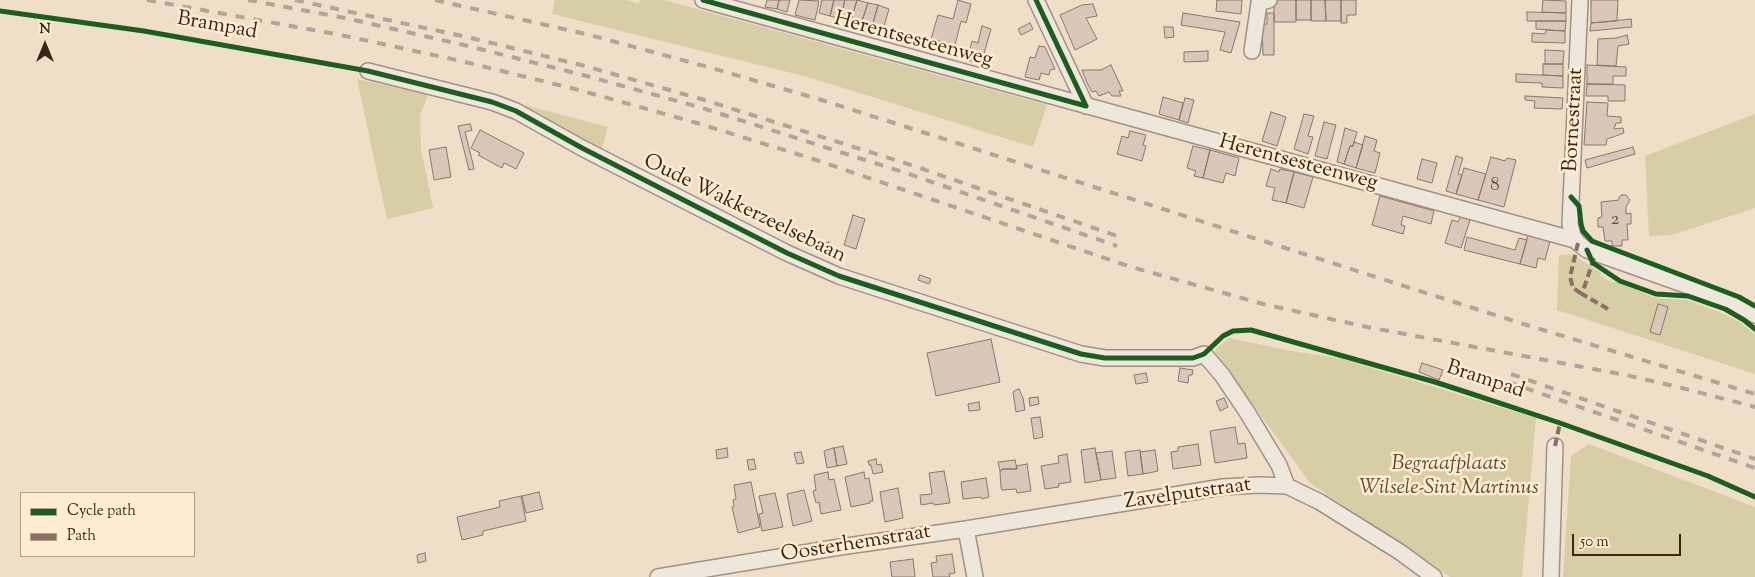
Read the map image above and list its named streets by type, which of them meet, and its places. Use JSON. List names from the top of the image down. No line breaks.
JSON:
{"streets":{"street":["Herentsesteenweg","Bornestraat","Oude Wakkerzeelsebaan","Zavelputstraat","Oosterhemstraat"],"cycle path":["Brampad"]},"crossings":[["Herentsesteenweg","Bornestraat"],["Oude Wakkerzeelsebaan","Zavelputstraat"],["Zavelputstraat","Oosterhemstraat"]],"parks":["Begraafplaats Wilsele-Sint Martinus"],"house_numbers":["8","2"],"legend":["Cycle path","Path"],"scale_bar":"50 m","north":"top"}
